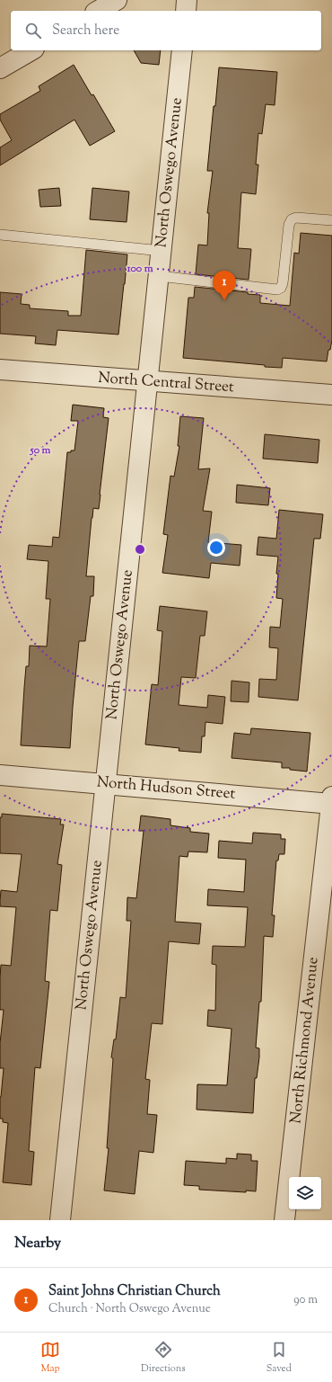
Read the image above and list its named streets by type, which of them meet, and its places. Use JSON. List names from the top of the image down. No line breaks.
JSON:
{"streets":{"street":["North Oswego Avenue","North Central Street","North Hudson Street","North Richmond Avenue"]},"crossings":[["North Oswego Avenue","North Central Street"],["North Oswego Avenue","North Hudson Street"],["North Hudson Street","North Richmond Avenue"]],"page":{"search":"Search here","pins":"1","heading":"Nearby","list":[{"mark":"1","name":"Saint Johns Christian Church","note":"Church · North Oswego Avenue","value":"90 m"}],"nav":["Map","Directions","Saved"]},"rings":["100 m","50 m"]}
